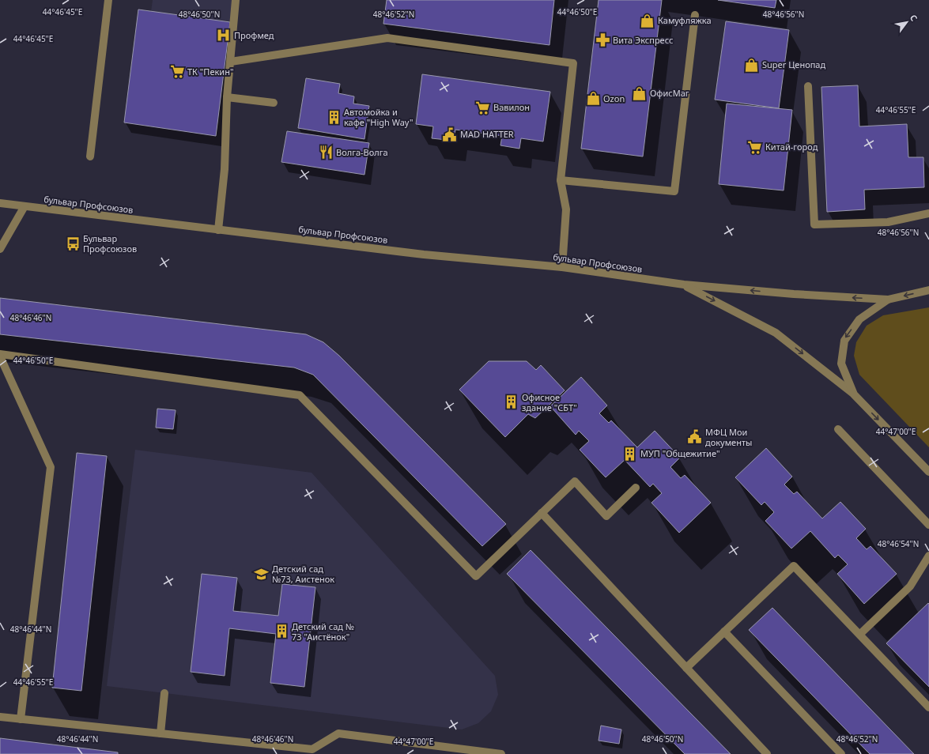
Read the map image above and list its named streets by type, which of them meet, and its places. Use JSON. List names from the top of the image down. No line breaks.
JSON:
{"streets":{"street":["бульвар Профсоюзов"]},"places":{"shop":["Камуфляжка","Super Ценопад","ОфисМаг","Ozon"],"hospital":["Профмед"],"pharmacy":["Вита Экспресс"],"supermarket":["ТК \"Пекин\"","Вавилон","Китай-город"],"building":["Автомойка и кафе \"High Way\"","Офисное здание \"СБТ\"","МУП \"Общежитие\"","Детский сад № 73 \"Аистёнок\""],"public building":["MAD HATTER","МФЦ Мои документы"],"restaurant":["Волга-Волга"],"bus stop":["Бульвар Профсоюзов"],"school or university":["Детский сад №73, Аистенок"]},"north":"top right","coordinates":["44°46'45\"E","44°46'50\"E","48°46'50\"N","48°46'52\"N","48°46'56\"N","44°46'55\"E","48°46'46\"N","44°47'00\"E","48°46'54\"N","48°46'44\"N"]}
